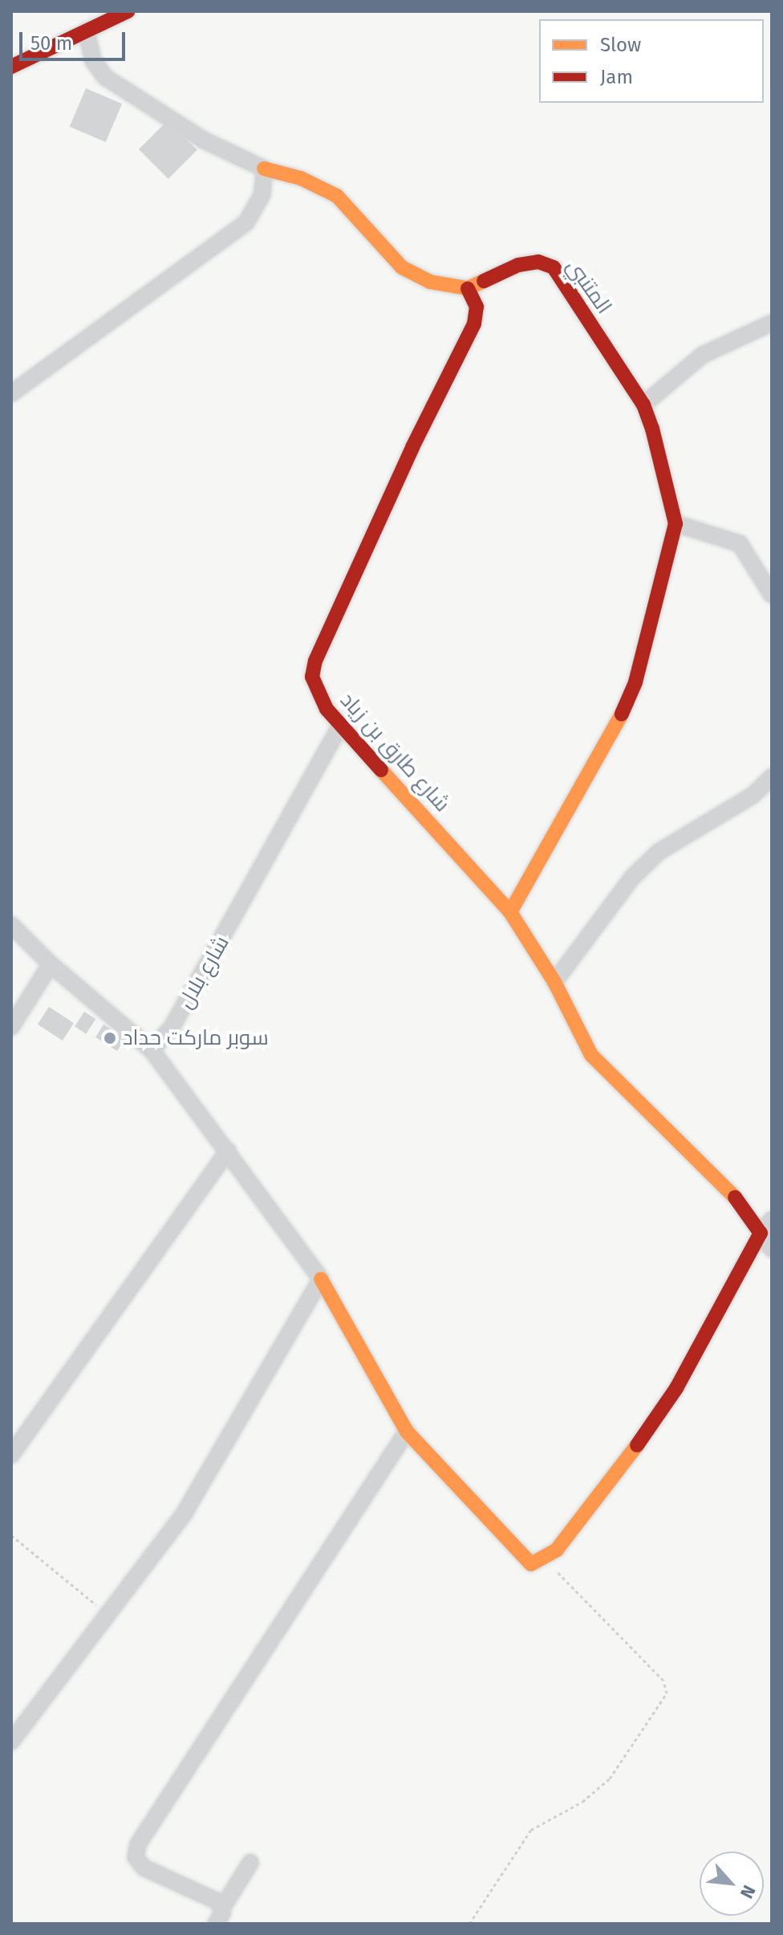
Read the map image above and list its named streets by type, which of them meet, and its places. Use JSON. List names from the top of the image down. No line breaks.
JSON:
{"streets":{"street":["المتنبي","شارع طارق بن زياد","شارع بلال"]},"crossings":[["المتنبي","شارع طارق بن زياد"],["شارع طارق بن زياد","شارع بلال"]],"places":["سوبر ماركت حداد"],"legend":["Slow","Jam"],"scale_bar":"50 m","north":"bottom right"}
